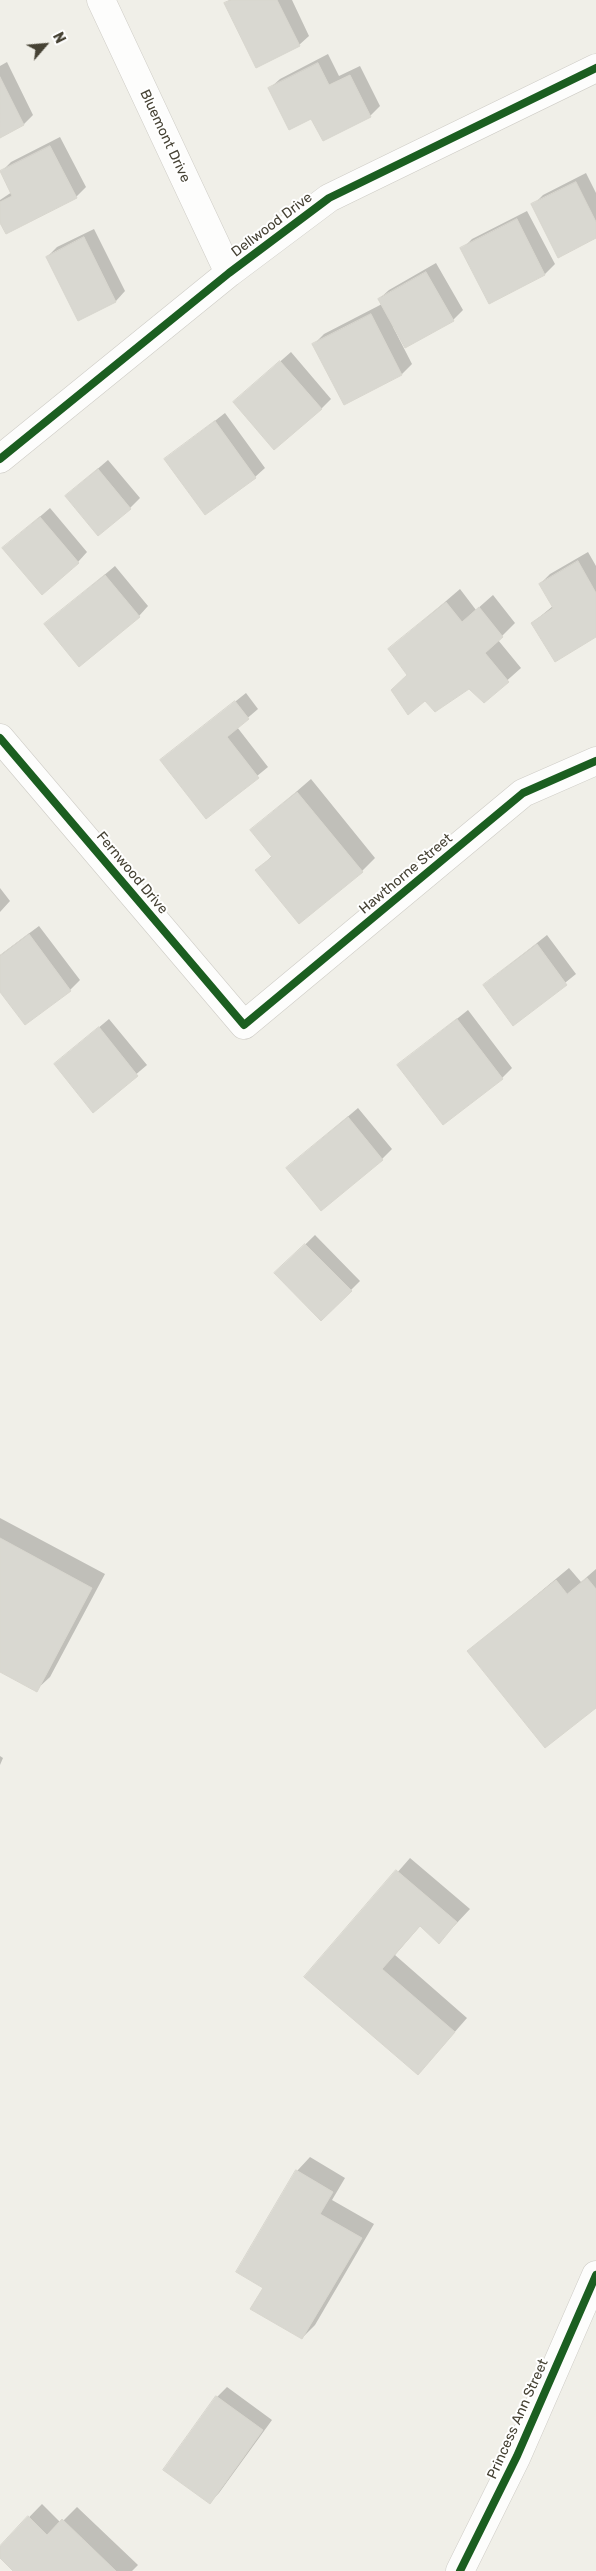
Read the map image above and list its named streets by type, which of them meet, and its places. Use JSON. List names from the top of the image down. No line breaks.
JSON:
{"streets":{"street":["Bluemont Drive","Dellwood Drive","Fernwood Drive","Hawthorne Street","Princess Ann Street"]},"crossings":[["Bluemont Drive","Dellwood Drive"],["Fernwood Drive","Hawthorne Street"]],"north":"top right"}
